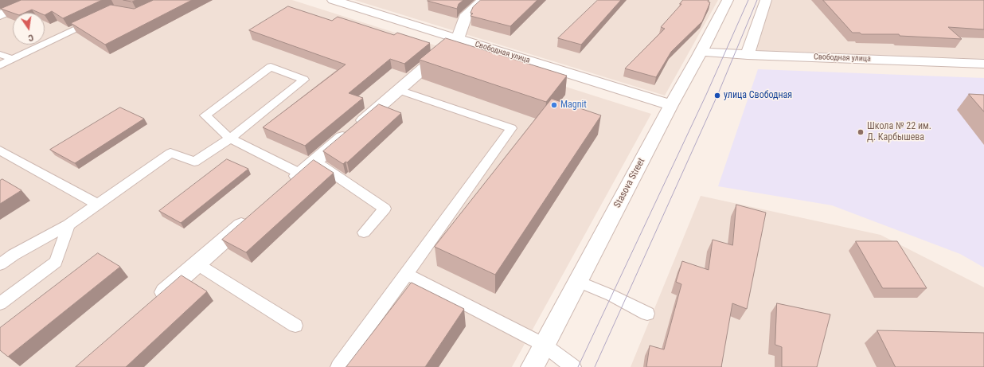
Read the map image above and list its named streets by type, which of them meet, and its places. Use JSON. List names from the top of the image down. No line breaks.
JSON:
{"streets":{"street":["Свободная улица","Stasova Street"]},"crossings":[["Свободная улица","Stasova Street"]],"places":["улица Свободная","Magnit","Школа № 22 им. Д. Карбышева"],"north":"bottom"}
